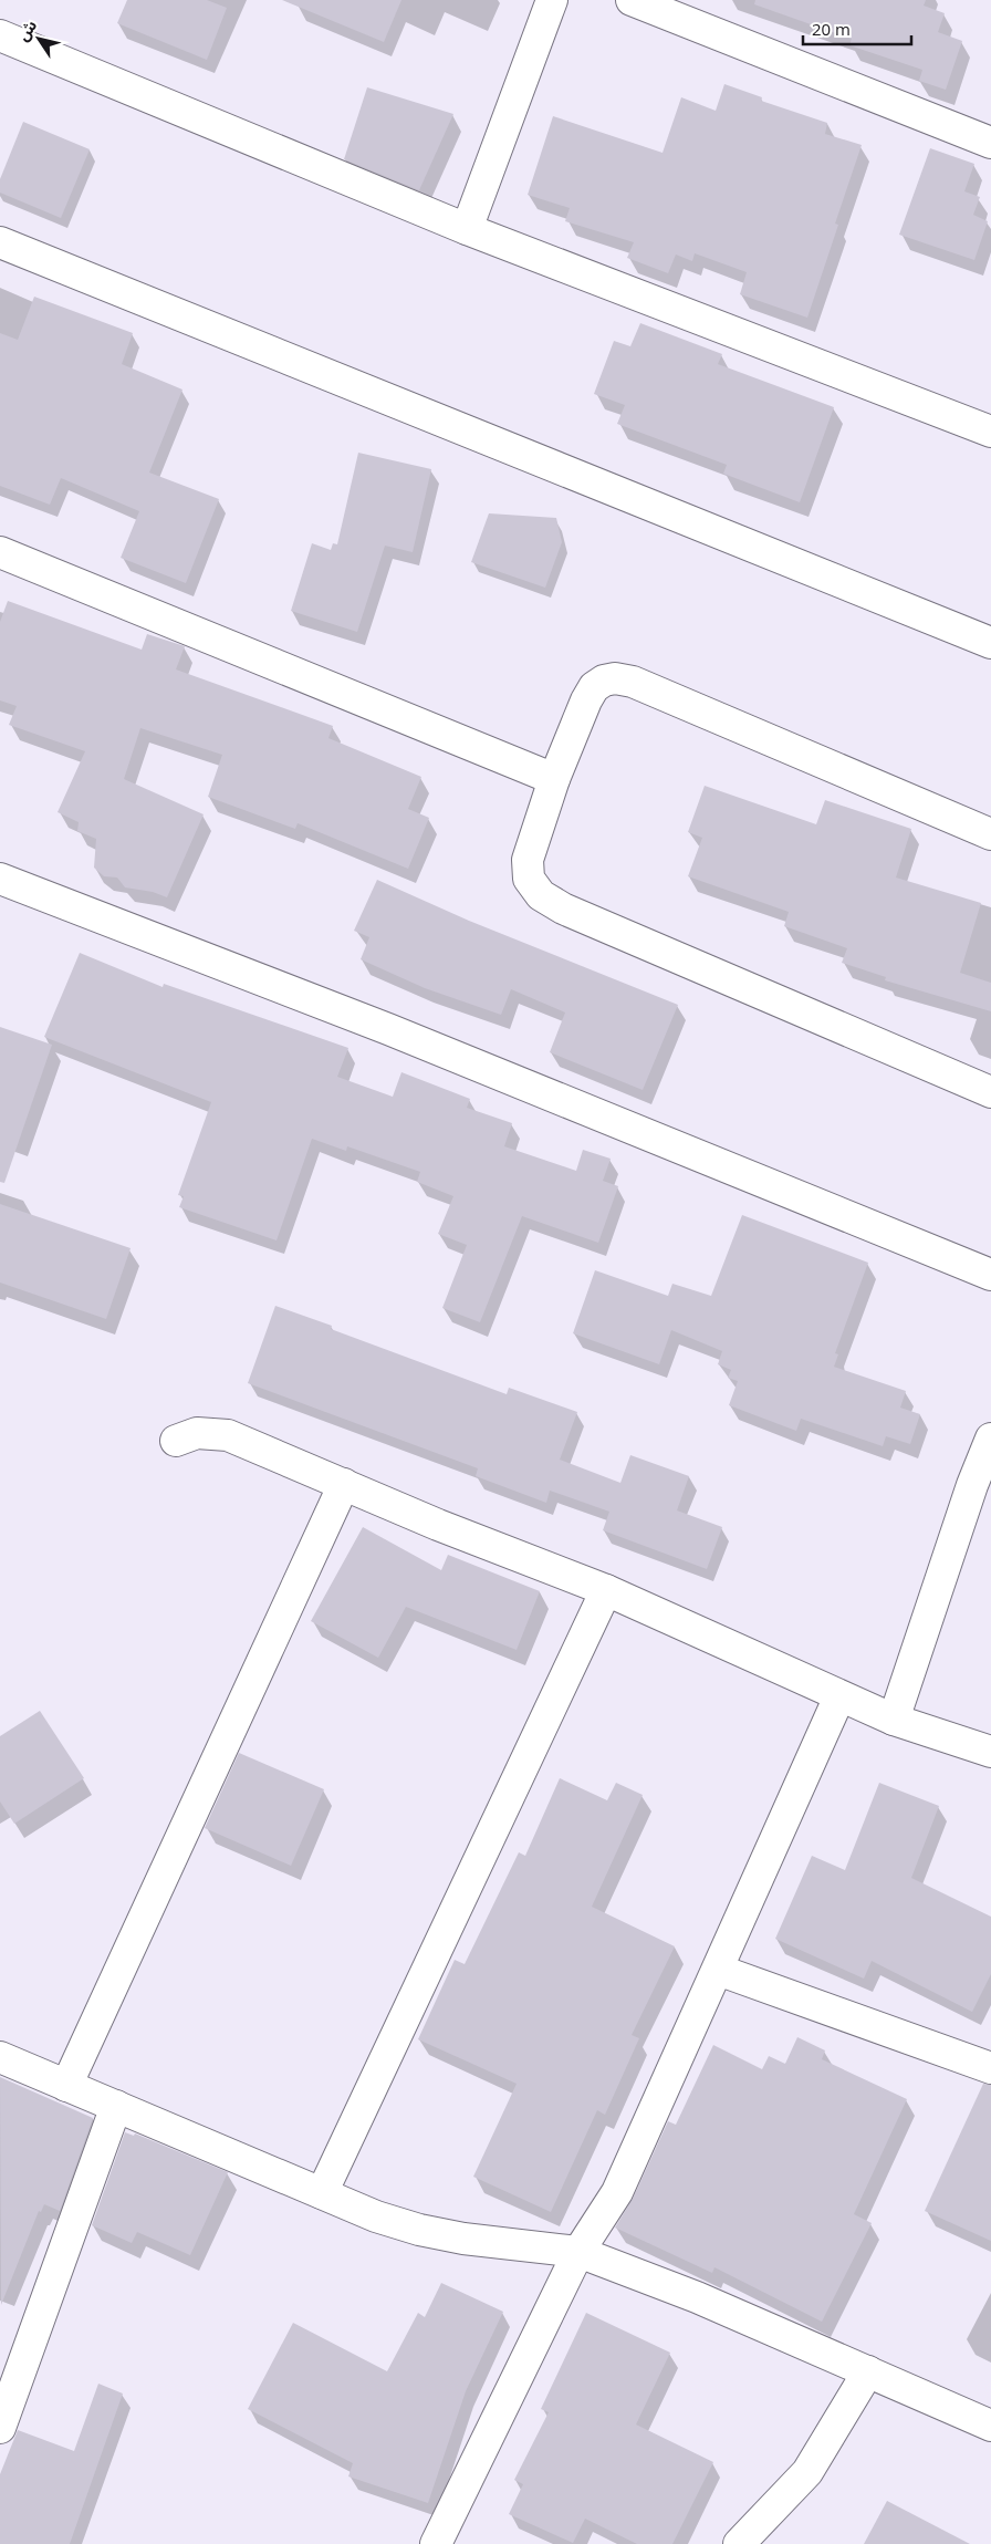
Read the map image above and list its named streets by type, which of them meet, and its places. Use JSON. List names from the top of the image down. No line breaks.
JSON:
{"scale_bar":"20 m","north":"top left"}
